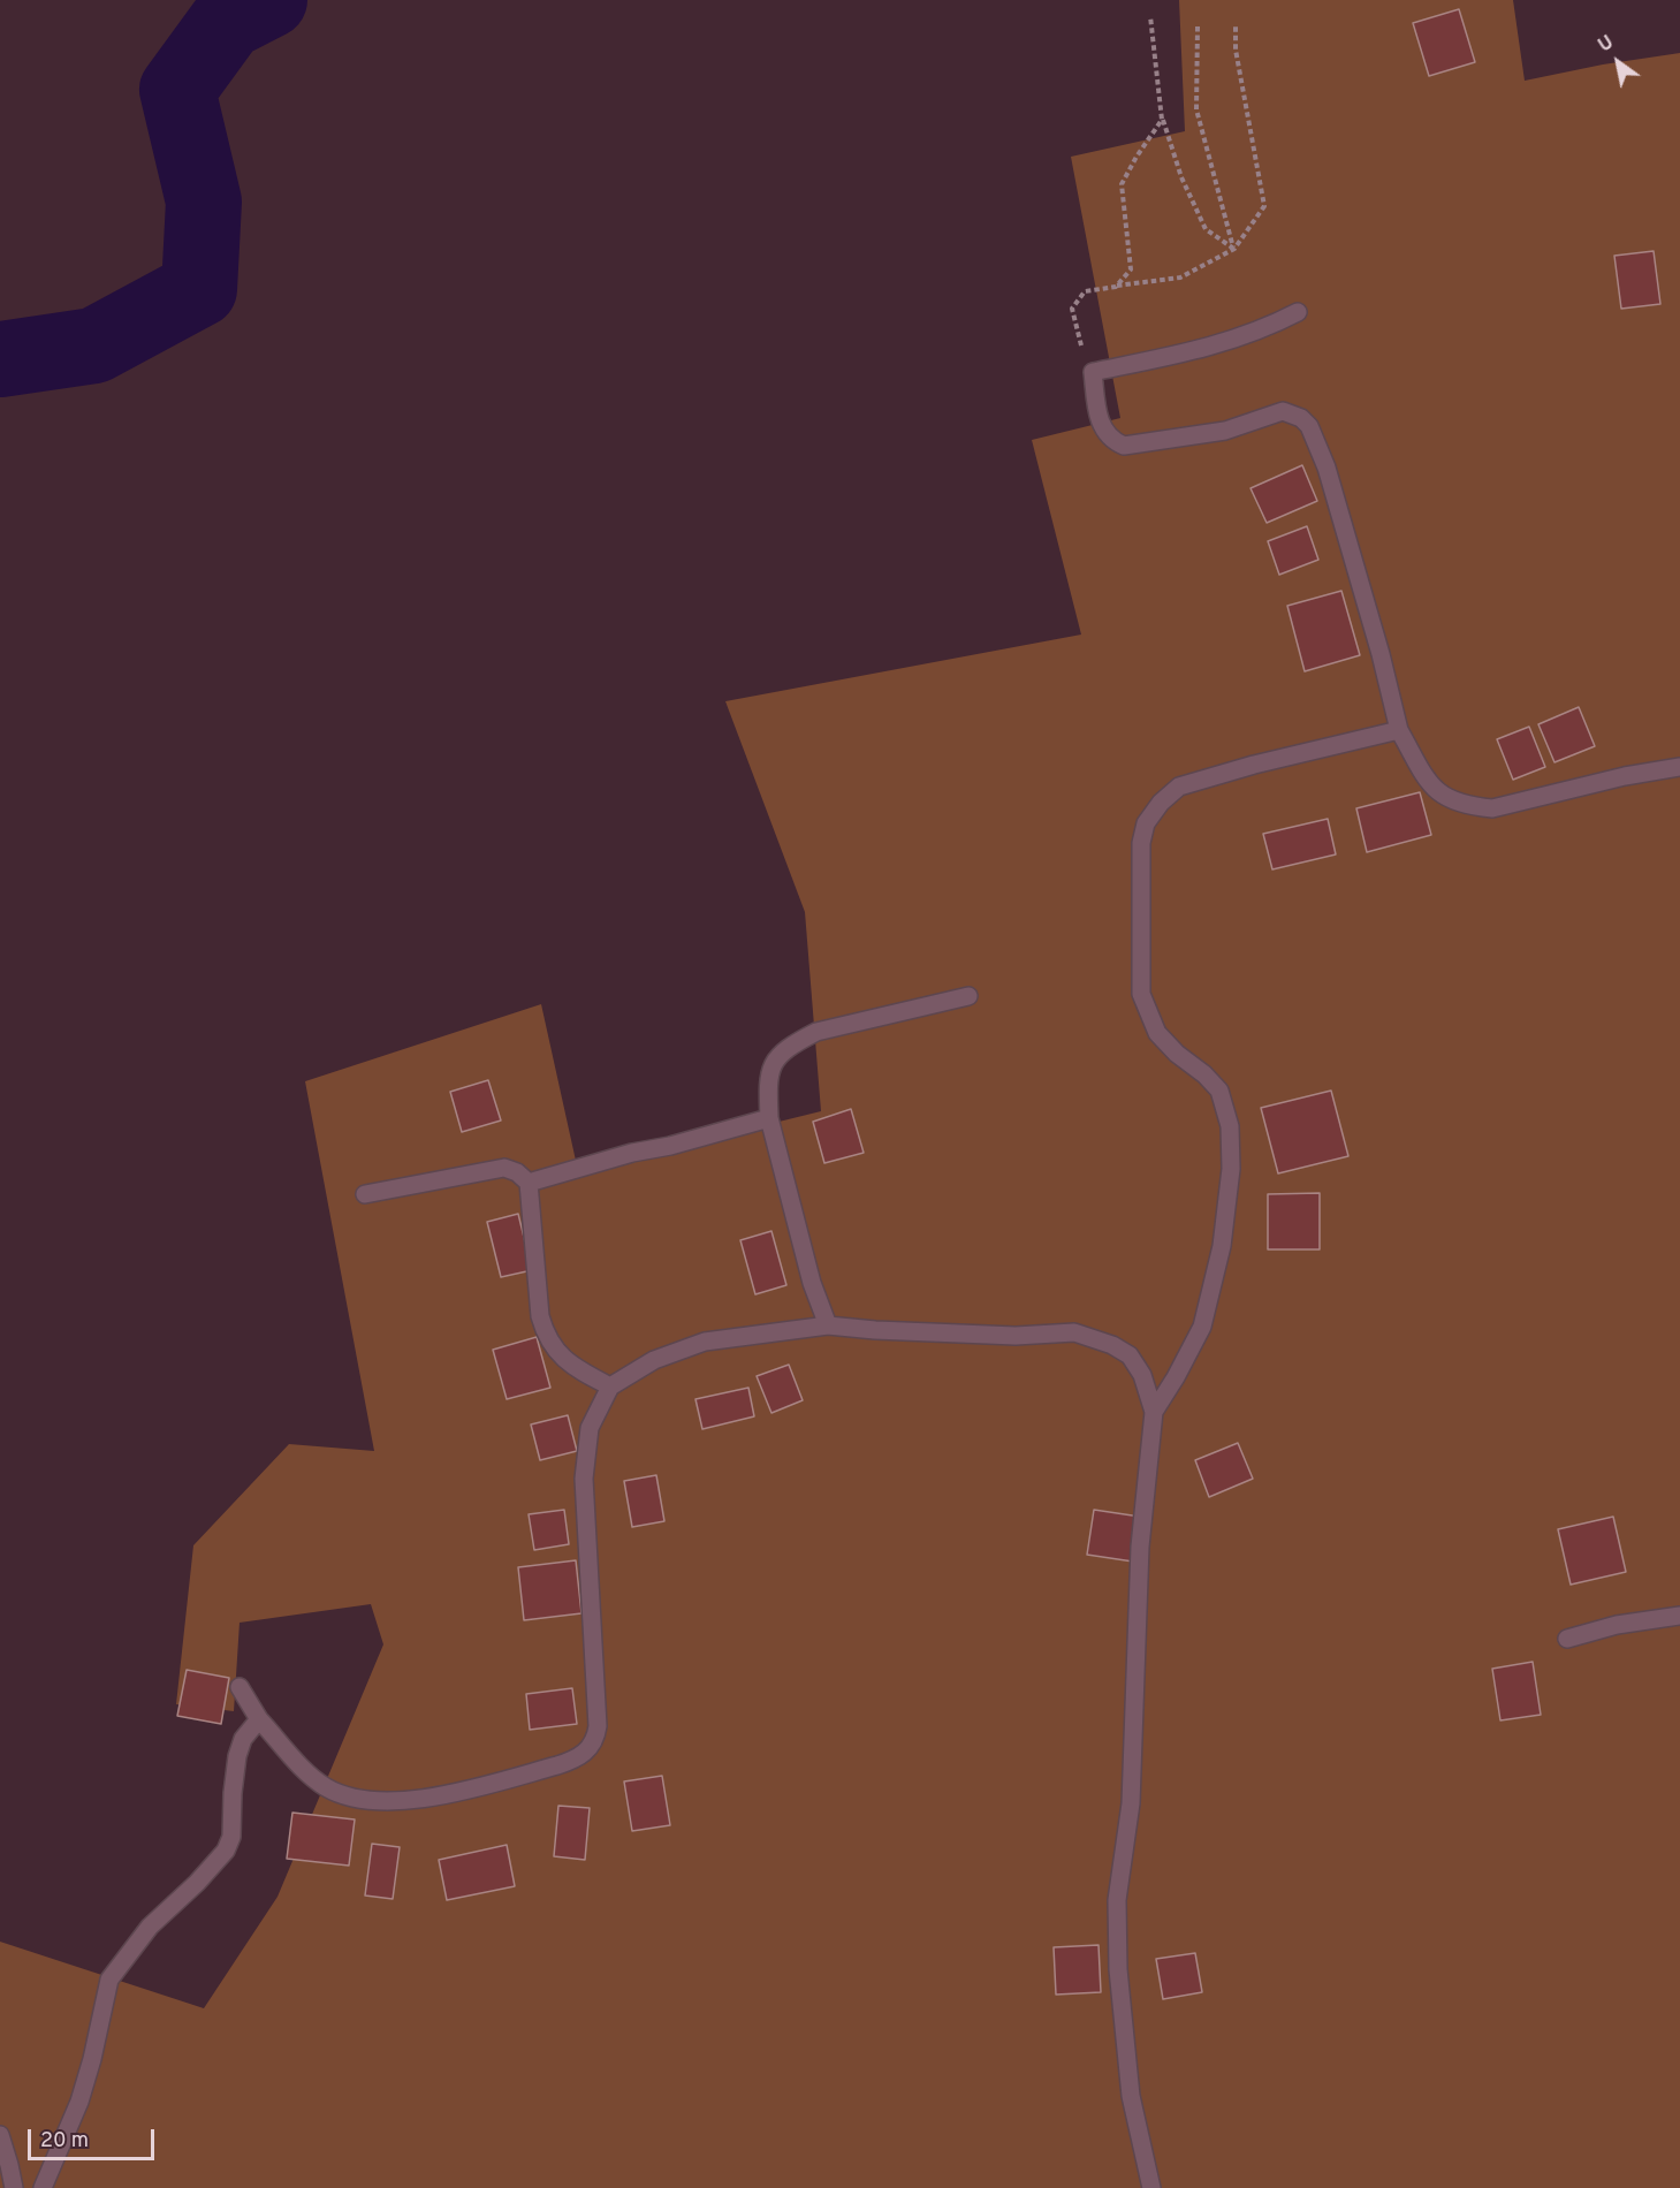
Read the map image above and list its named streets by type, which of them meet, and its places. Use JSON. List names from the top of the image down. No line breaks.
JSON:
{"scale_bar":"20 m","north":"top left"}
